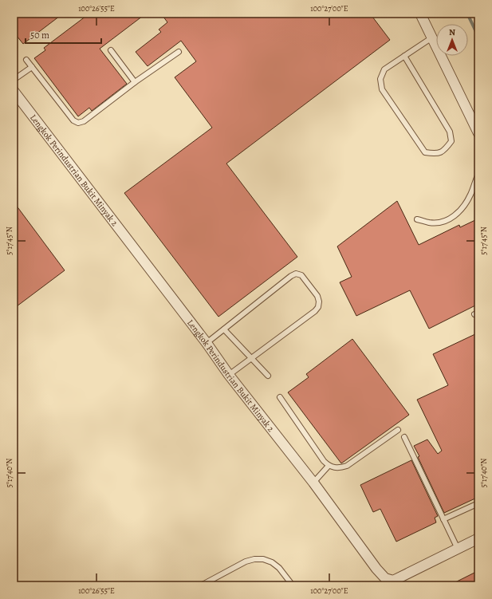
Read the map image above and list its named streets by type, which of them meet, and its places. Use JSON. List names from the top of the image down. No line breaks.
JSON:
{"streets":{"street":["Lengkok Perindustrian Bukit Minyak 2"]},"scale_bar":"50 m","north":"top","coordinates":["100°26'55\"E","100°27'00\"E","5°17'45\"N","5°17'40\"N"]}
